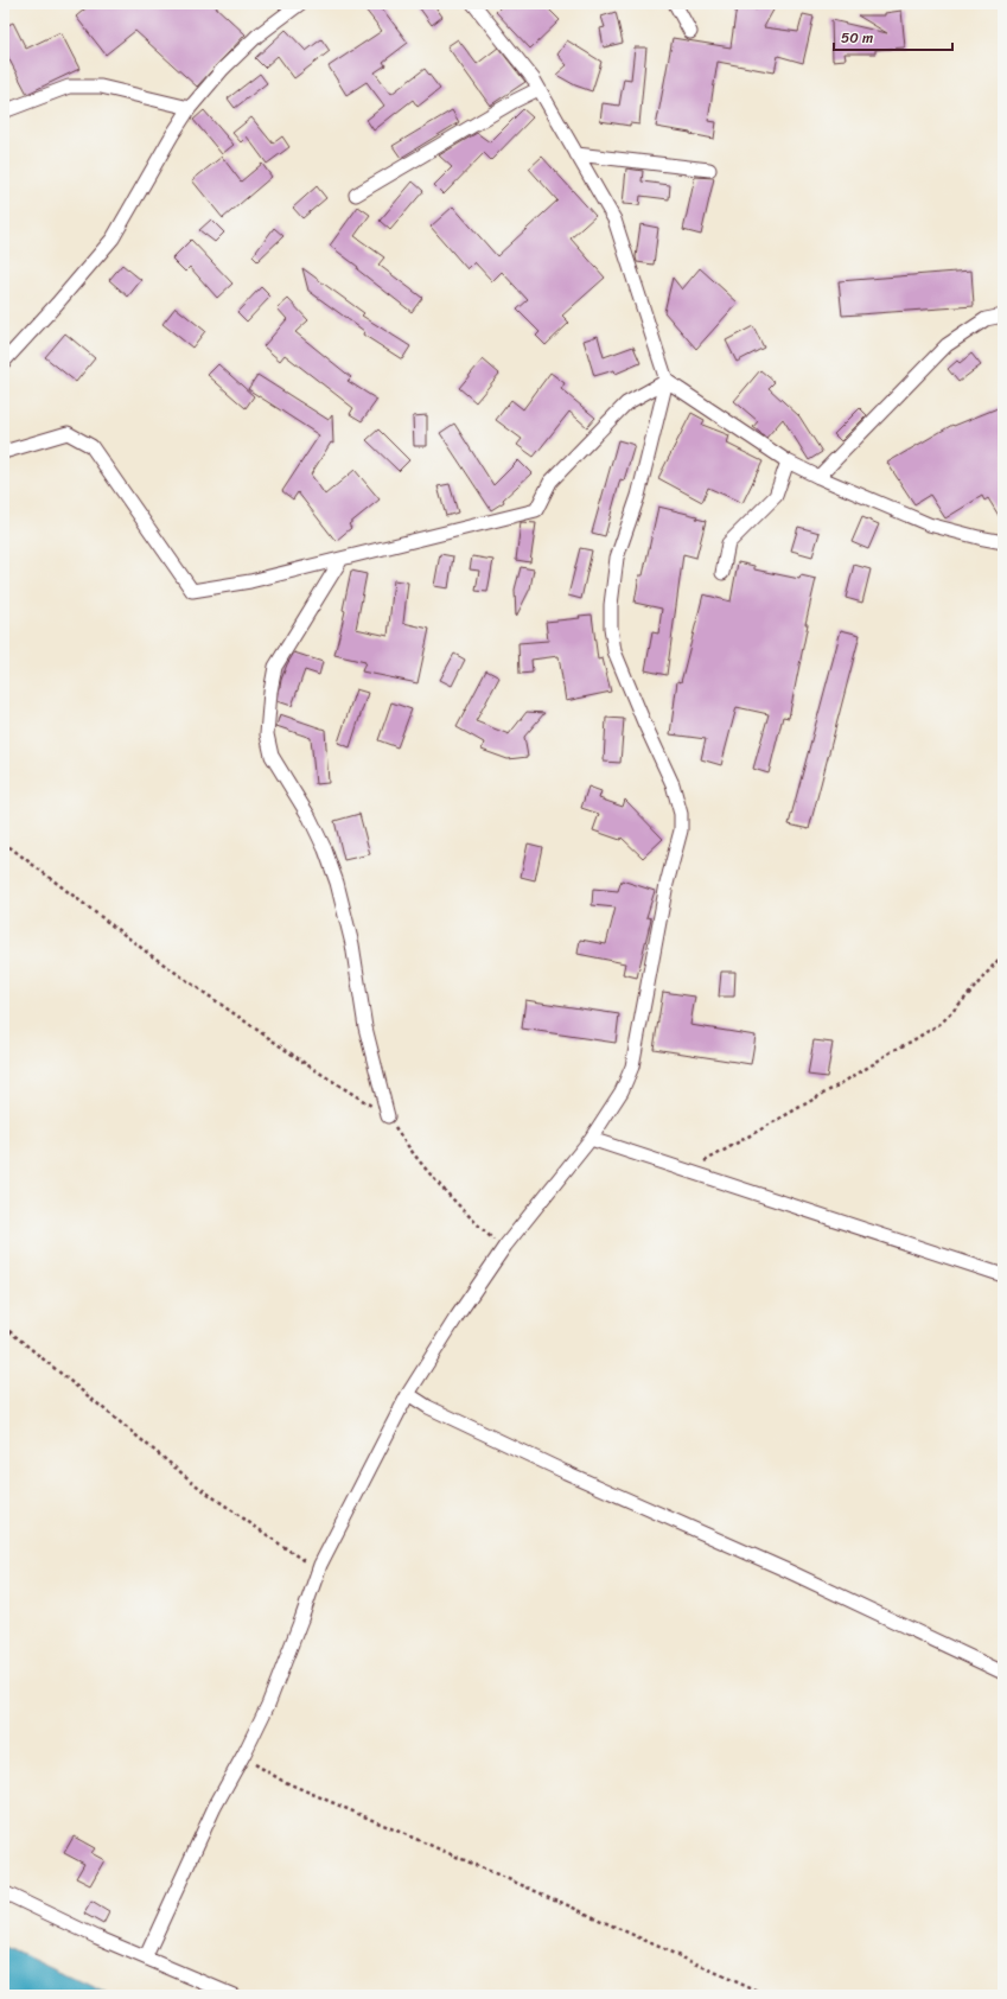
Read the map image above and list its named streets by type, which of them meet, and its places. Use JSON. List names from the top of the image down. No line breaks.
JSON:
{"scale_bar":"50 m"}
